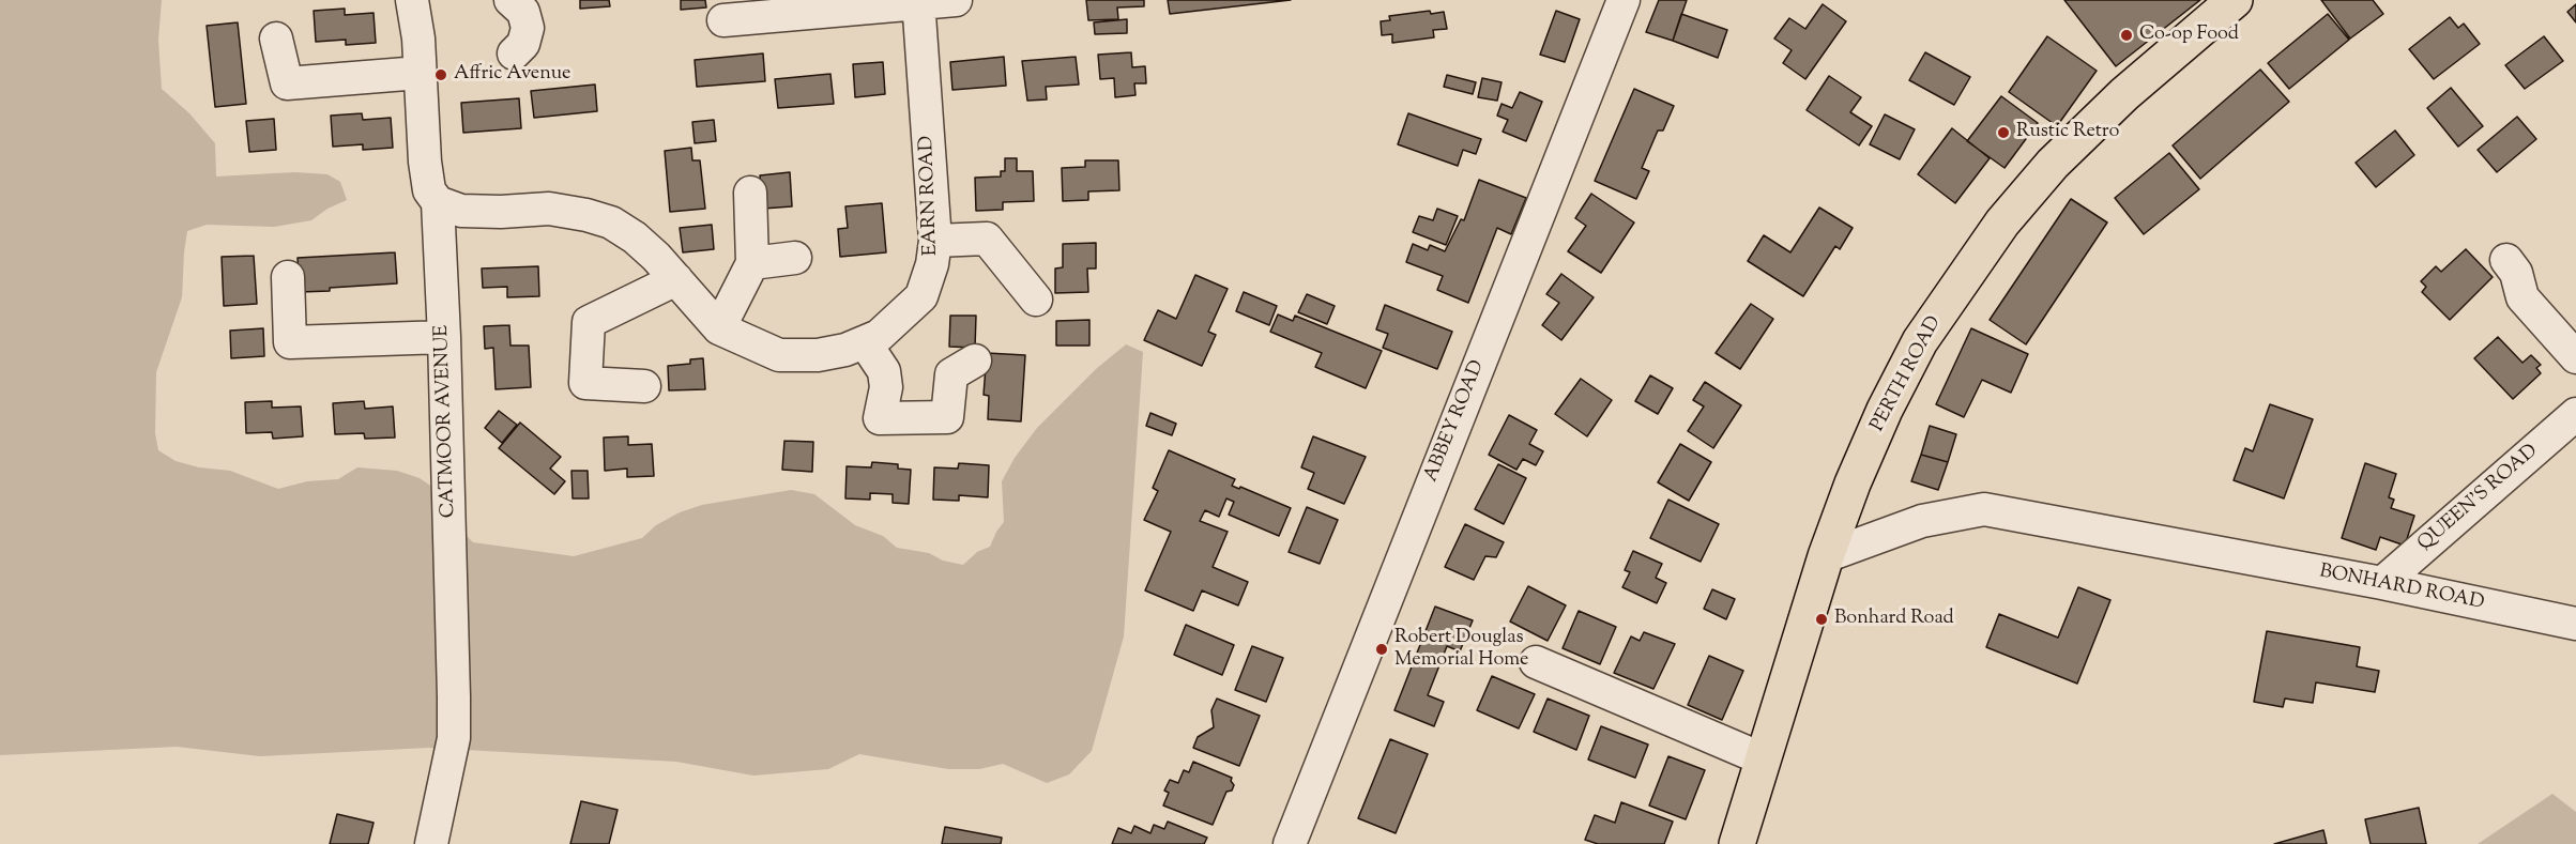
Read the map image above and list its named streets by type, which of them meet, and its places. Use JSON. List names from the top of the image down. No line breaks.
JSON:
{"streets":{"main road":["PERTH ROAD"],"street":["EARN ROAD","CATMOOR AVENUE","ABBEY ROAD","QUEEN'S ROAD","BONHARD ROAD"]},"crossings":[["EARN ROAD","CATMOOR AVENUE"],["PERTH ROAD","BONHARD ROAD"],["QUEEN'S ROAD","BONHARD ROAD"]],"places":["Co-op Food","Affric Avenue","Rustic Retro","Bonhard Road","Robert Douglas Memorial Home"]}
